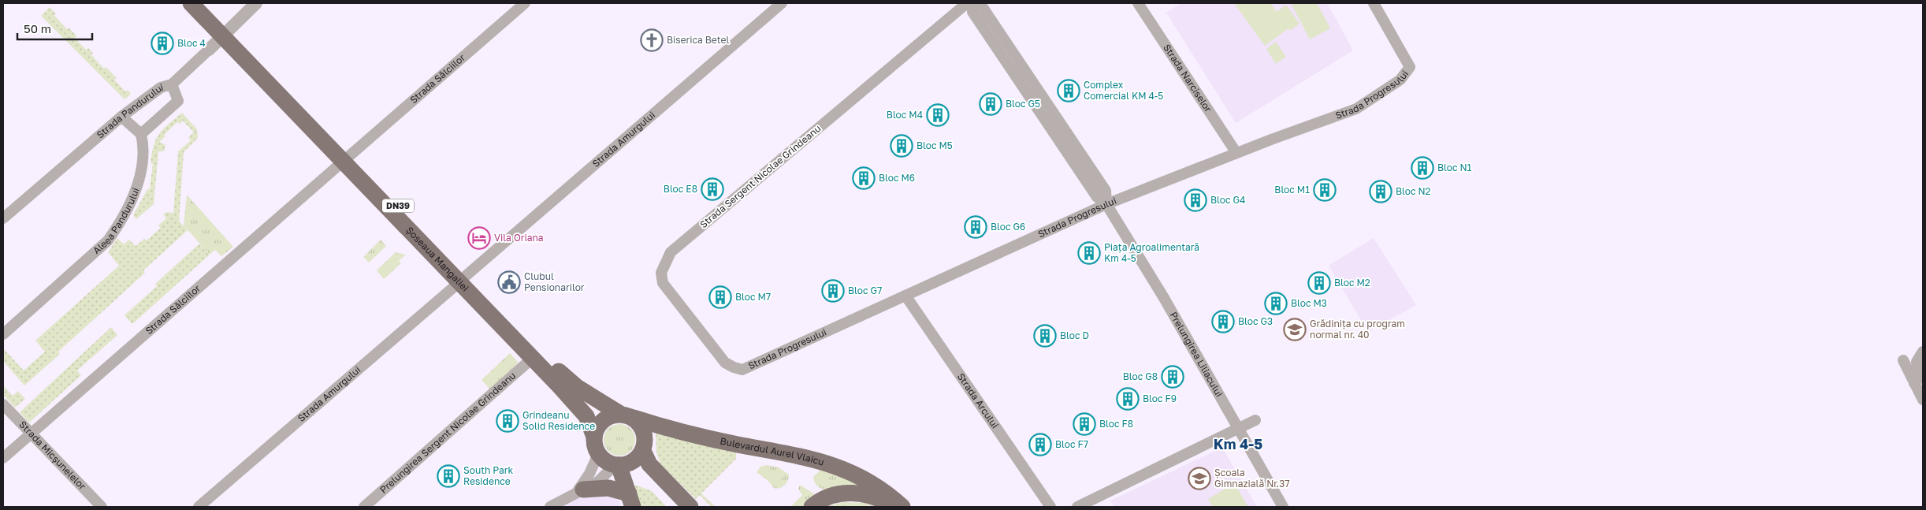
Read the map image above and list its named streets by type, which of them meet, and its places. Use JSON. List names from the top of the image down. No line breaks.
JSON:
{"streets":{"main road":["DN39","Șoseaua Mangaliei","Bulevardul Aurel Vlaicu"],"street":["Strada Narciselor","Strada Sălciilor","Strada Progresului","Strada Pandurului","Strada Amurgului","Strada Sergent Nicolae Grindeanu","Aleea Pandurului","Prelungirea Liliacului","Strada Arcului","Prelungirea Sergent Nicolae Grindeanu","Strada Micșunelelor"]},"crossings":[["Strada Narciselor","Strada Progresului"],["Strada Sălciilor","Șoseaua Mangaliei"],["Strada Sălciilor","Strada Micșunelelor"],["Strada Progresului","Strada Sergent Nicolae Grindeanu"],["Strada Progresului","Prelungirea Liliacului"],["Strada Progresului","Strada Arcului"],["Strada Pandurului","Șoseaua Mangaliei"],["Strada Amurgului","Șoseaua Mangaliei"],["DN39","Șoseaua Mangaliei"],["DN39","Bulevardul Aurel Vlaicu"],["Șoseaua Mangaliei","Prelungirea Sergent Nicolae Grindeanu"],["Șoseaua Mangaliei","Bulevardul Aurel Vlaicu"]],"districts":["Km 4-5"],"places":{"church":["Biserica Betel"],"building":["Bloc 4","Complex Comercial KM 4-5","Bloc G5","Bloc M4","Bloc M5","Bloc N1","Bloc M6","Bloc E8","Bloc M1","Bloc N2","Bloc G4","Bloc G6","Piața Agroalimentară Km 4-5","Bloc M2","Bloc G7","Bloc M7","Bloc M3","Bloc G3","Bloc D","Bloc G8","Bloc F9","Grindeanu Solid Residence","Bloc F8","Bloc F7","South Park Residence"],"hotel":["Vila Oriana"],"public building":["Clubul Pensionarilor"],"school or university":["Grădinița cu program normal nr. 40","Școala Gimnazială Nr.37"]},"scale_bar":"50 m"}
